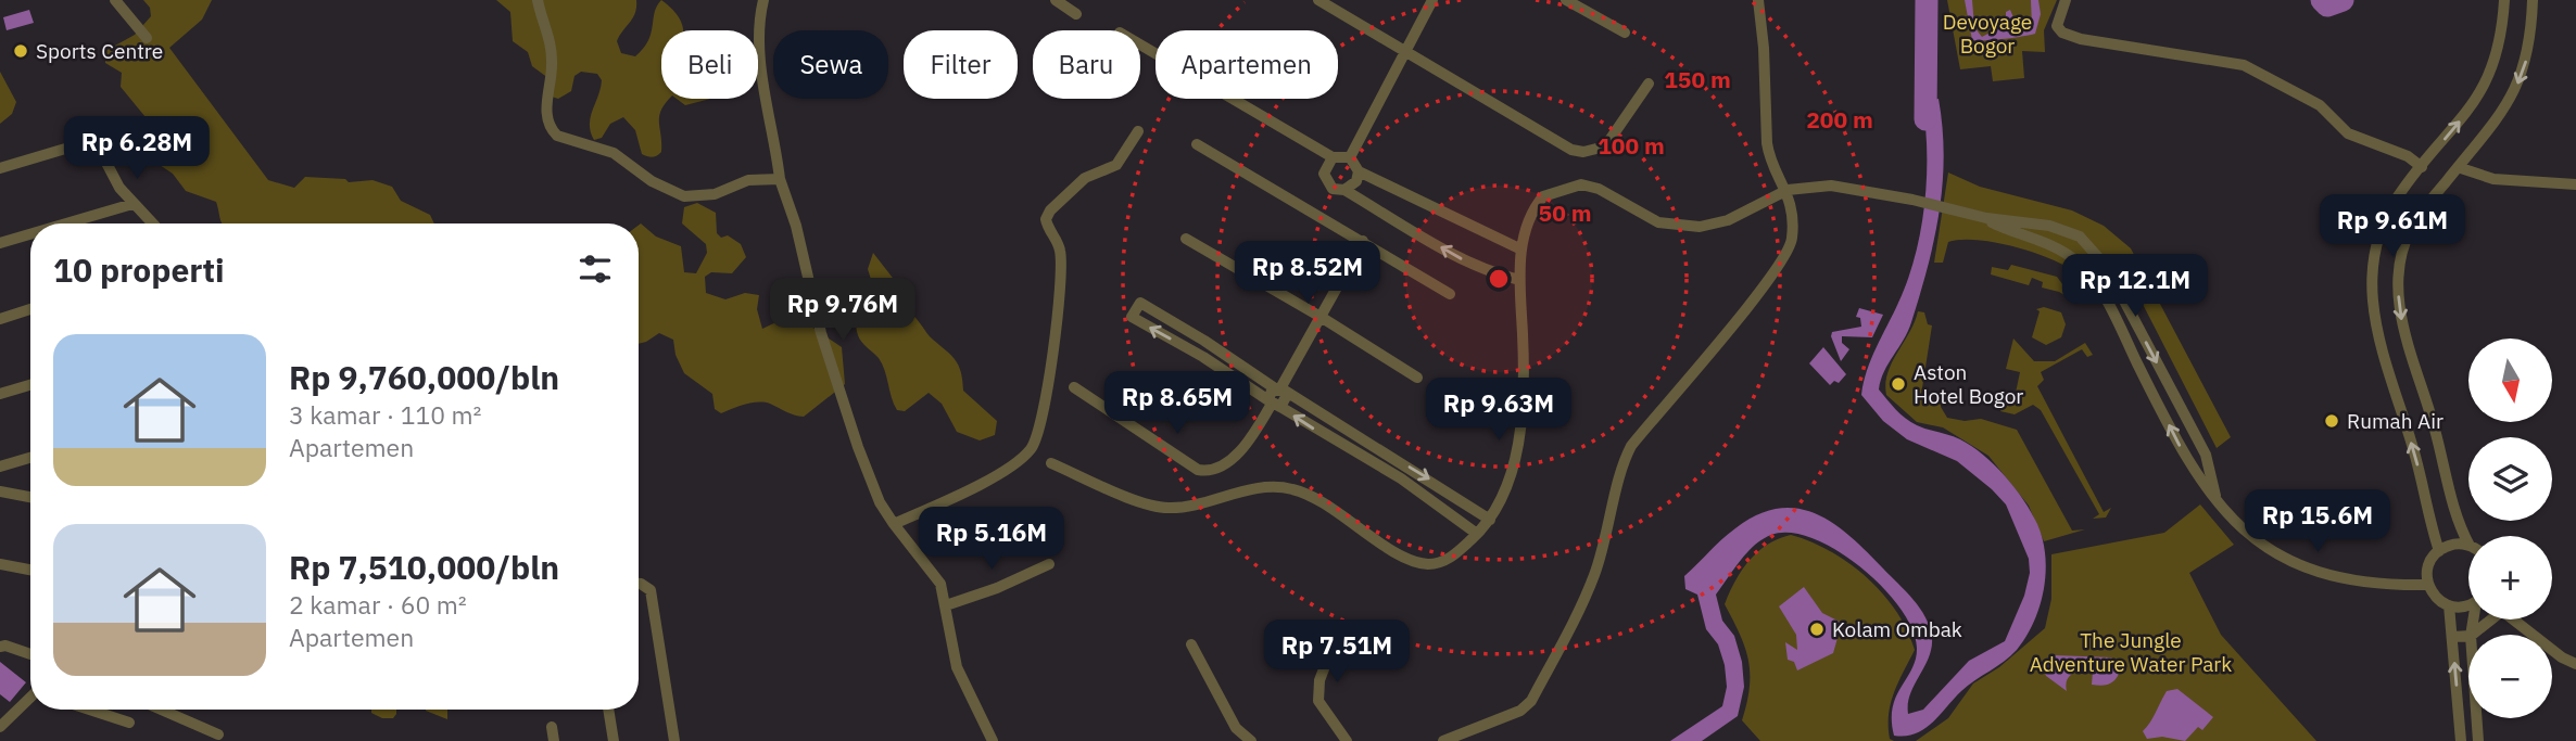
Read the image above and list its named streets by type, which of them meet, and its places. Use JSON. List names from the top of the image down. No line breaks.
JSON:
{"parks":["Devoyage Bogor","The Jungle Adventure Water Park"],"places":["Sports Centre","Aston Hotel Bogor","Rumah Air","Kolam Ombak"],"north":"bottom","page":{"chip":["Beli","Sewa","Filter","Baru","Apartemen"],"price":["Rp 6.28M","Rp 9.61M","Rp 8.52M","Rp 12.1M","Rp 9.76M","Rp 8.65M","Rp 9.63M","Rp 15.6M","Rp 5.16M","Rp 7.51M"],"heading":"10 properti","list":[{"name":"Rp 9,760,000/bln","note":"3 kamar · 110 m² · Apartemen"},{"name":"Rp 7,510,000/bln","note":"2 kamar · 60 m² · Apartemen"}],"map_buttons":["+","−"]},"rings":["150 m","200 m","100 m","50 m"]}
